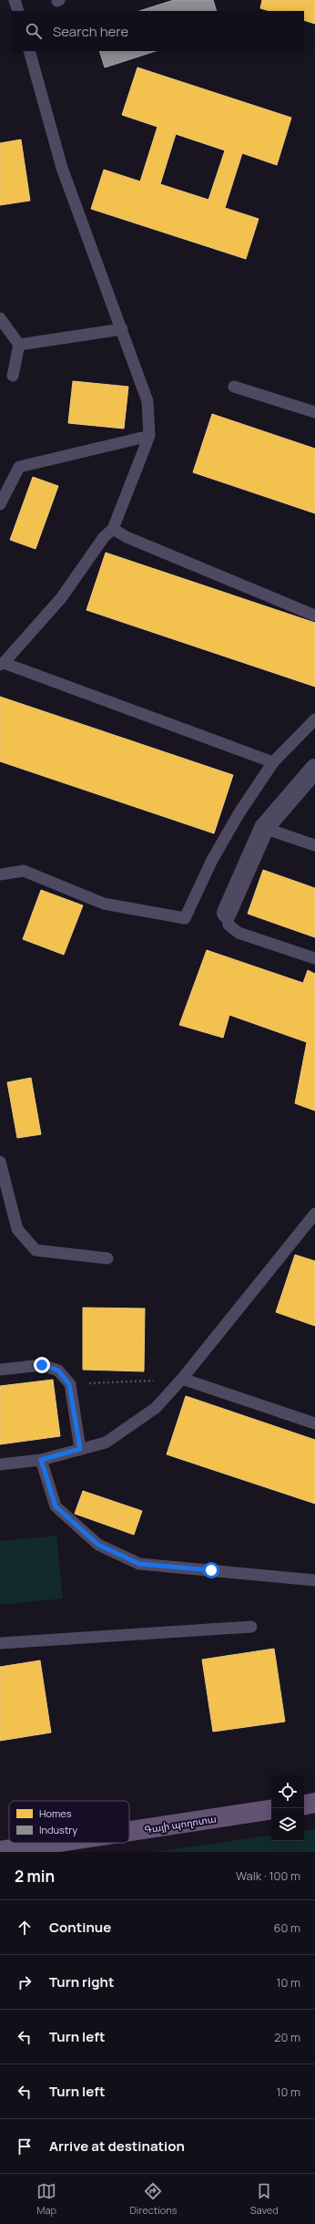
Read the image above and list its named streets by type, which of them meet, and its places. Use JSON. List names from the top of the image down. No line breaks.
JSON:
{"streets":{"main road":["Գայի պողոտա"]},"legend":["Homes","Industry"],"page":{"search":"Search here","heading":["2 min","Walk · 100 m"],"list":[["Continue","60 m"],["Turn right","10 m"],["Turn left","20 m"],["Turn left","10 m"],"Arrive at destination"],"nav":["Map","Directions","Saved"]}}
